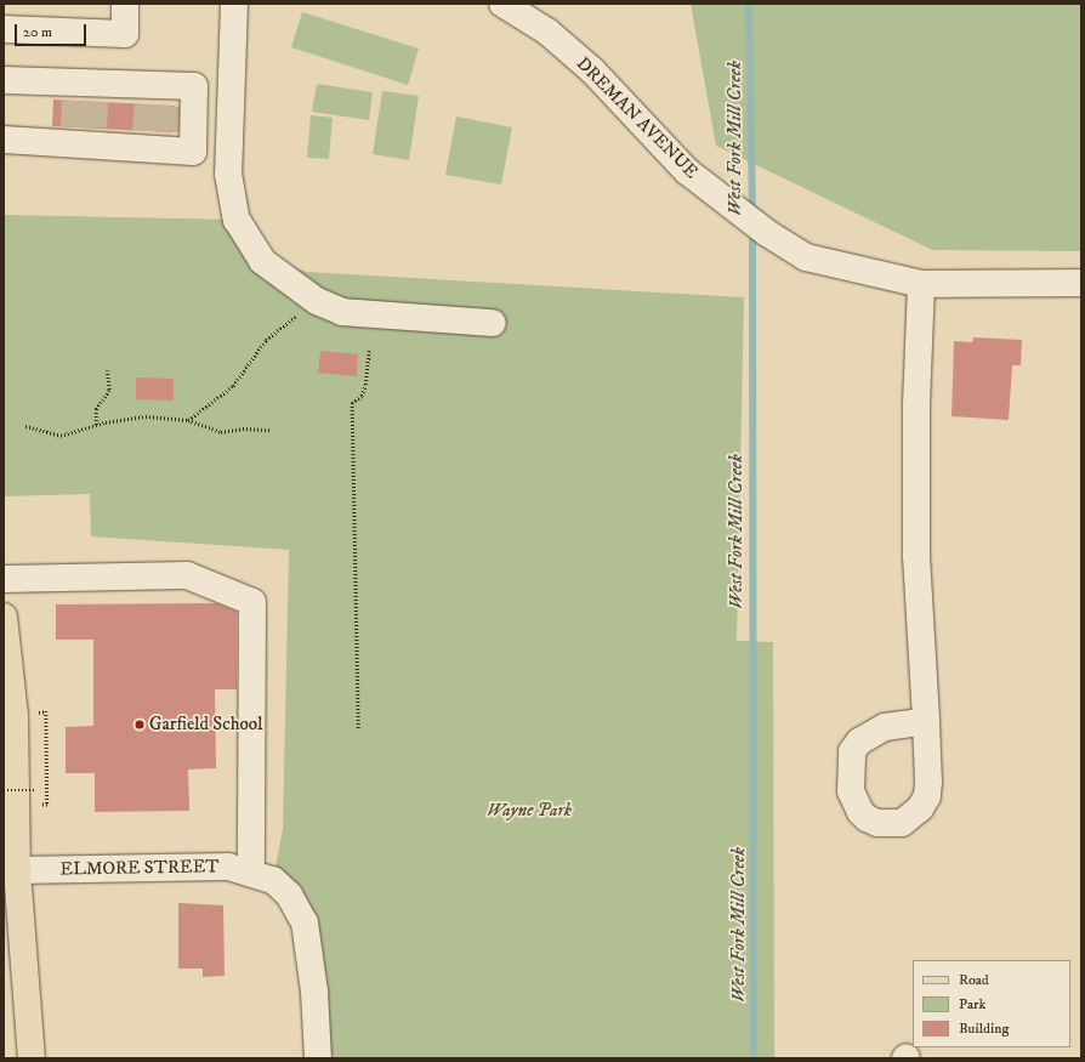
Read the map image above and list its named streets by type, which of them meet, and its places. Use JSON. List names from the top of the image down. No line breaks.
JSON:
{"streets":{"street":["DREMAN AVENUE","ELMORE STREET"]},"water":["West Fork Mill Creek"],"parks":["Wayne Park"],"places":["Garfield School"],"legend":["Road","Park","Building"],"scale_bar":"20 m"}
